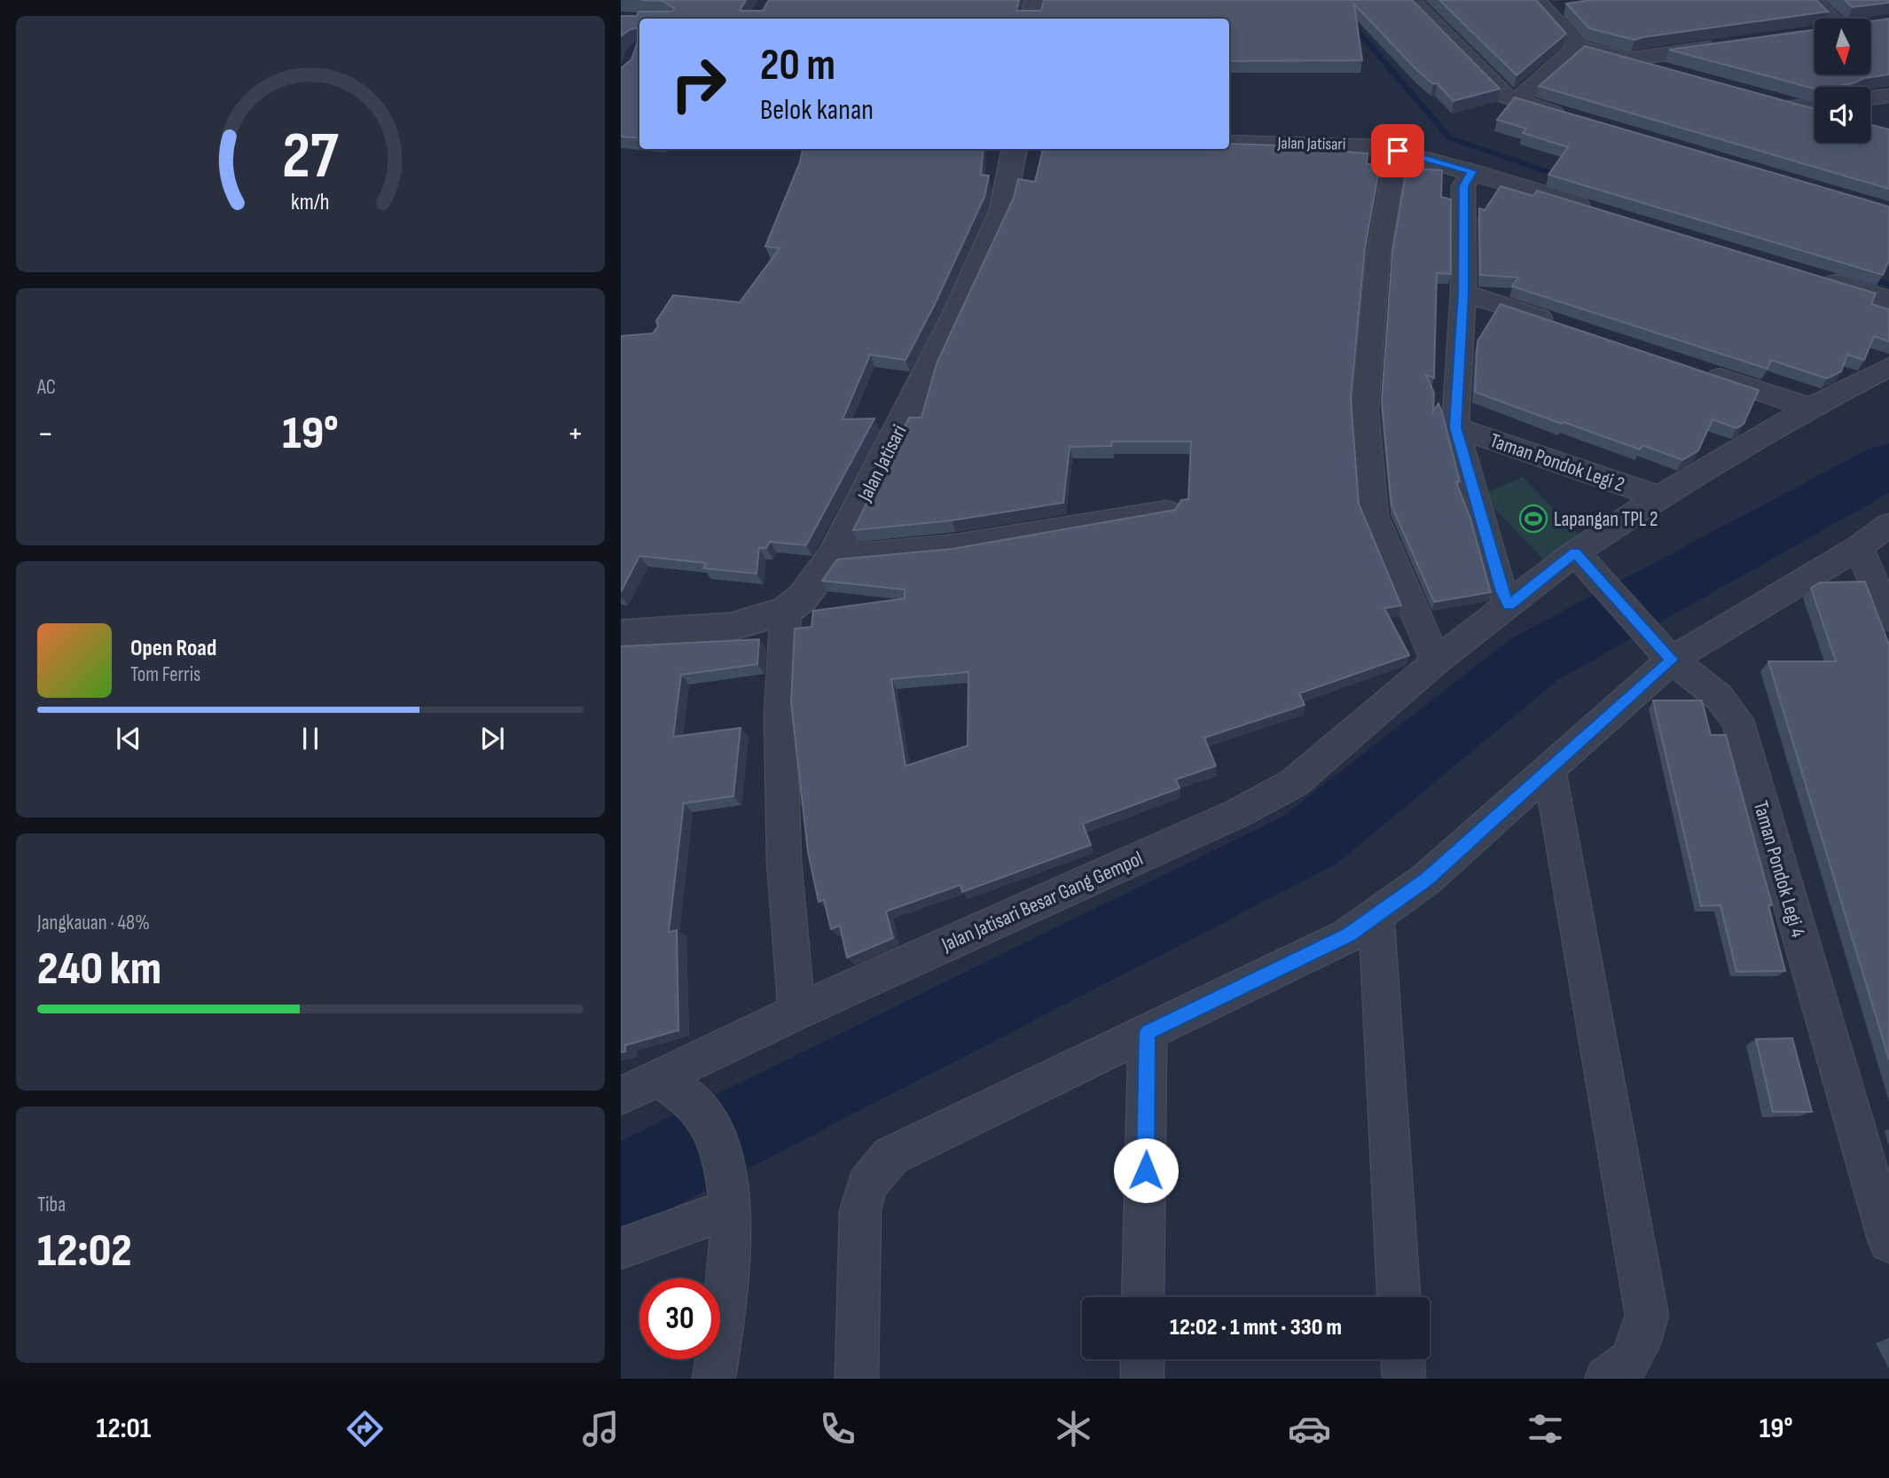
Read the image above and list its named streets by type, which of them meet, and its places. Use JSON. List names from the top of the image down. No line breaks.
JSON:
{"streets":{"street":["Jalan Jatisari","Taman Pondok Legi 2","Taman Pondok Legi 4","Jalan Jatisari Besar Gang Gempol"]},"crossings":[["Taman Pondok Legi 2","Taman Pondok Legi 4"],["Taman Pondok Legi 2","Jalan Jatisari Besar Gang Gempol"]],"places":{"sports":["Lapangan TPL 2"]},"north":"bottom","page":{"turn":["20 m","Belok kanan"],"tile":["AC",["Jangkauan · 48%","240 km"],["Tiba","12:02"]],"heat":["−","19°","+"],"song":["Open Road","Tom Ferris"],"limit":"30","trip":"12:02 · 1 mnt · 330 m","tabs":["12:01","19°"],"gauge":["27","km/h"]}}
